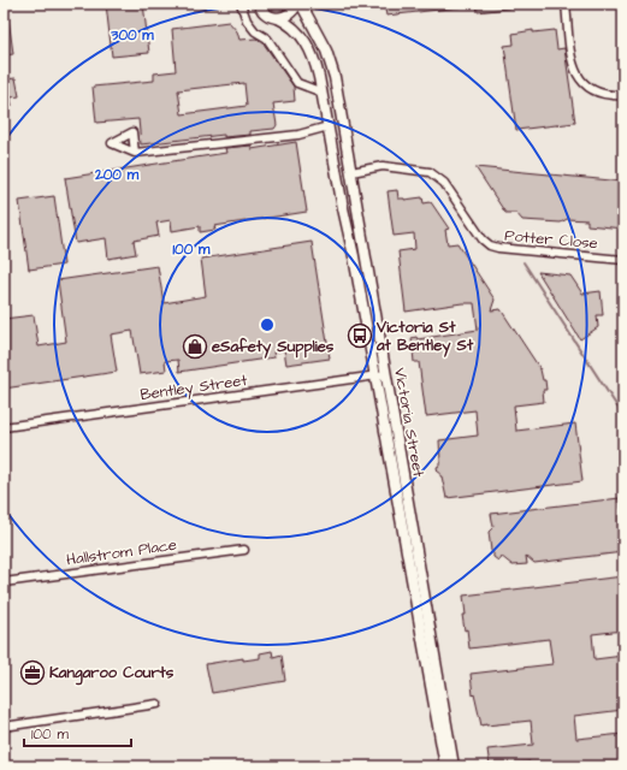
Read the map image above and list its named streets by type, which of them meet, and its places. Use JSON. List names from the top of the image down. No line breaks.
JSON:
{"streets":{"main road":["Victoria Street"],"street":["Potter Close","Bentley Street","Hallstrom Place"]},"crossings":[["Potter Close","Victoria Street"],["Bentley Street","Victoria Street"]],"places":{"bus stop":["Victoria St at Bentley St"],"shop":["eSafety Supplies"],"office":["Kangaroo Courts"]},"scale_bar":"100 m","rings":["300 m","200 m","100 m"]}
